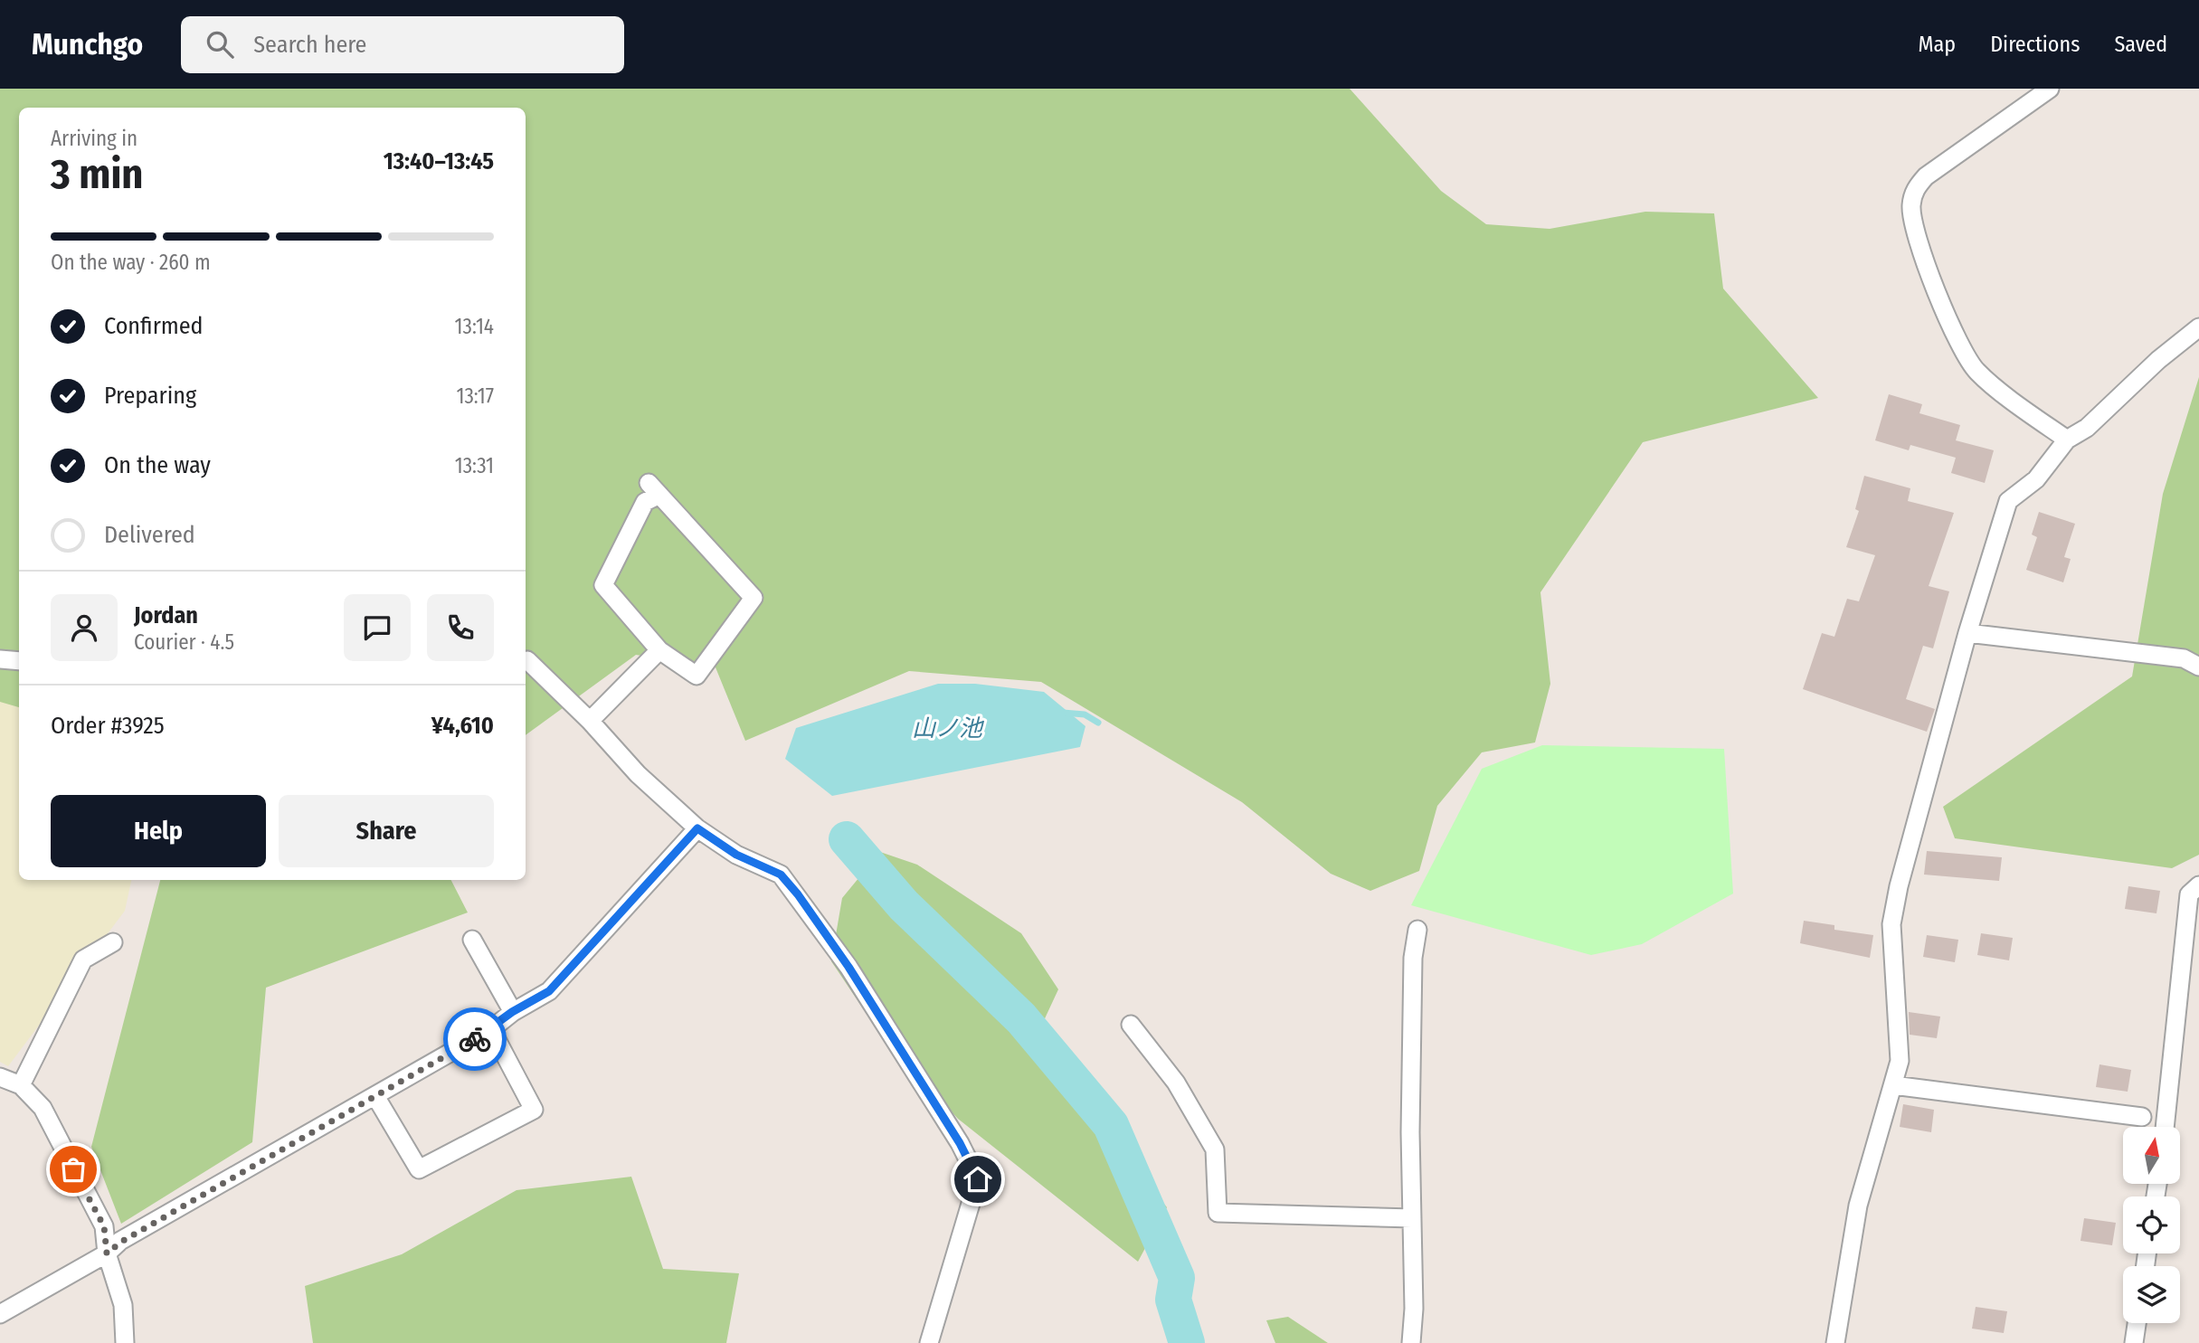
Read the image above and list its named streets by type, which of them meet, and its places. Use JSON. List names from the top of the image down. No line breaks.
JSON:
{"water":["山ノ池"],"north":"top","page":{"header":"Munchgo","search":"Search here","nav":["Map","Directions","Saved"],"heading":["3 min","Arriving in","13:40–13:45"],"panel":["Jordan","Courier · 4.5","Order #3925","¥4,610"],"bar":"On the way · 260 m","list":[["Confirmed","13:14"],["Preparing","13:17"],["On the way","13:31"],"Delivered"],"buttons":["Help","Share"]}}
